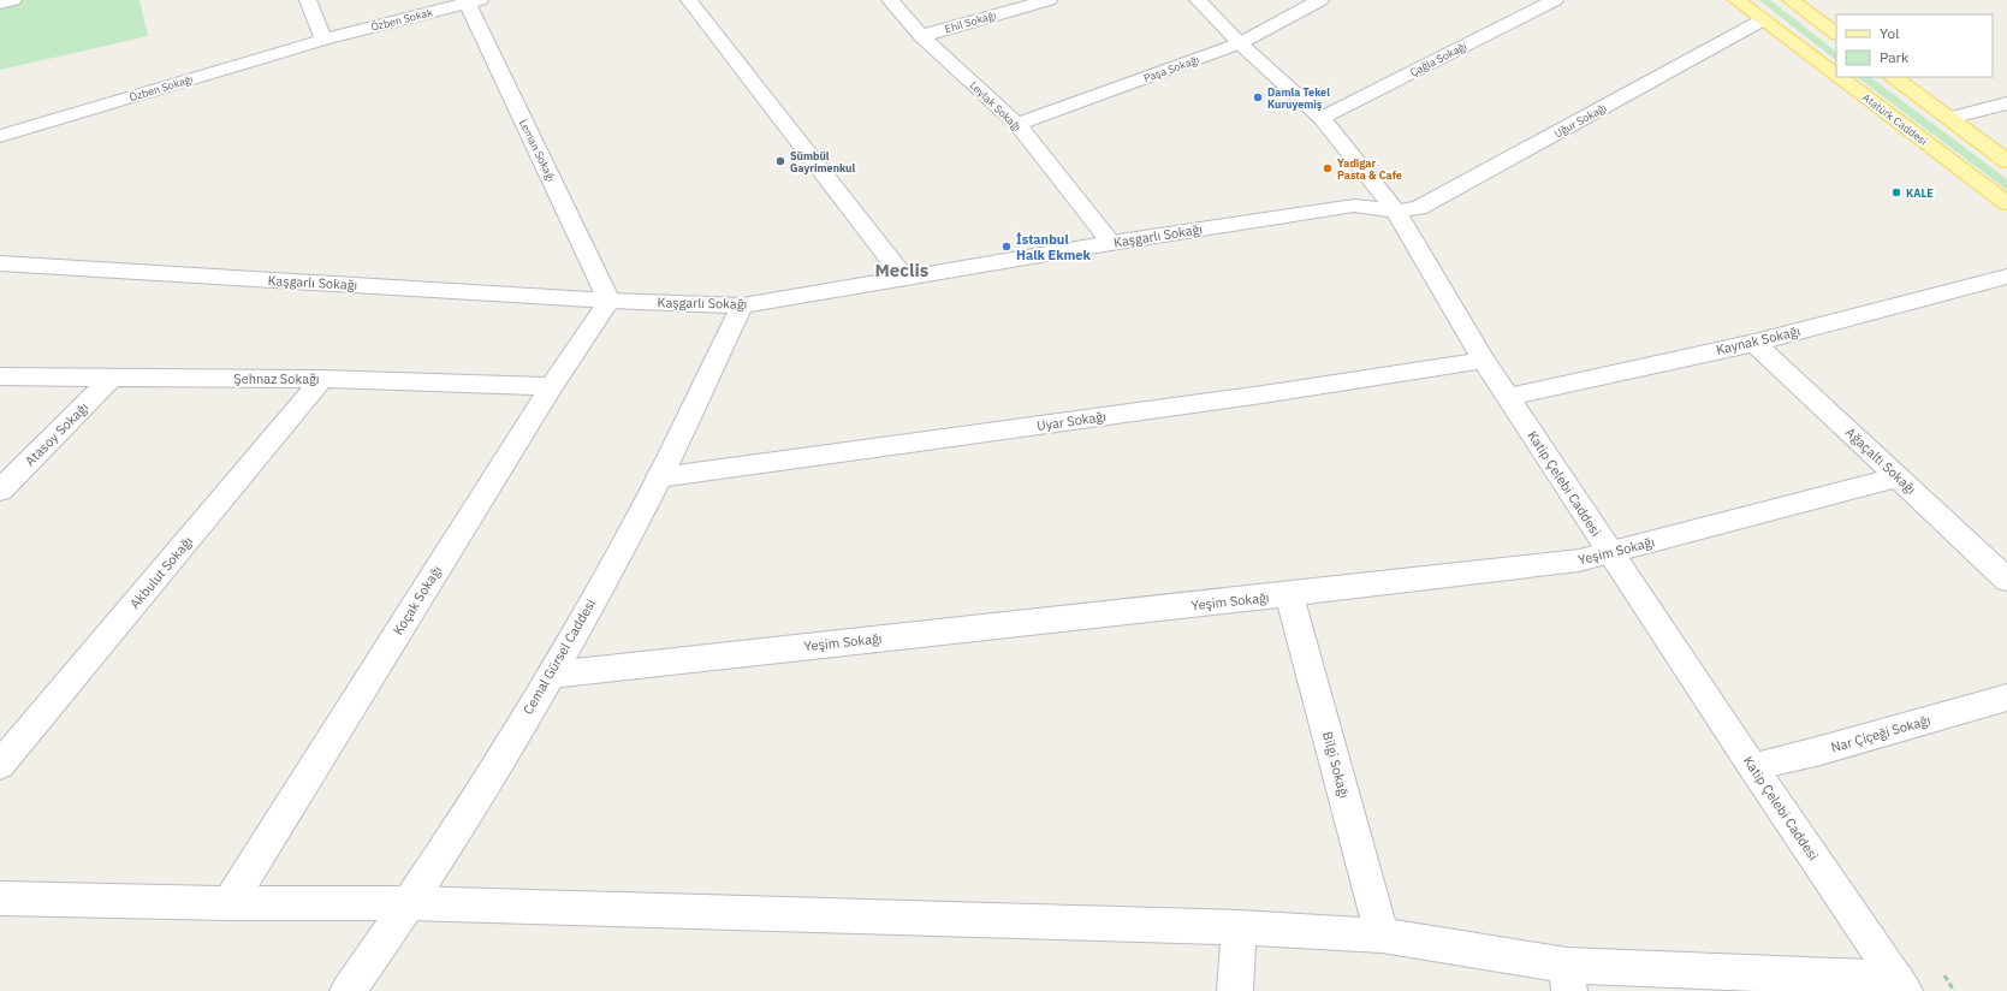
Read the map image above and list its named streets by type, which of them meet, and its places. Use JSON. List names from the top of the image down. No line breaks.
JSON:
{"streets":{"main road":["Atatürk Caddesi"],"street":["Özben Sokak","Ehil Sokağı","Çağla Sokağı","Paşa Sokağı","Özben Sokağı","Leylak Sokağı","Uğur Sokağı","Leman Sokağı","Kaşgarlı Sokağı","Kaynak Sokağı","Şehnaz Sokağı","Uyar Sokağı","Atasoy Sokağı","Ağaçaltı Sokağı","Katip Çelebi Caddesi","Yeşim Sokağı","Akbulut Sokağı","Koçak Sokağı","Cemal Gürsel Caddesi","Nar Çiçeği Sokağı","Bilgi Sokağı"]},"crossings":[["Özben Sokak","Özben Sokağı"],["Özben Sokak","Leman Sokağı"],["Ehil Sokağı","Leylak Sokağı"],["Çağla Sokağı","Katip Çelebi Caddesi"],["Paşa Sokağı","Leylak Sokağı"],["Paşa Sokağı","Katip Çelebi Caddesi"],["Leylak Sokağı","Kaşgarlı Sokağı"],["Atatürk Caddesi","Uğur Sokağı"],["Uğur Sokağı","Kaşgarlı Sokağı"],["Uğur Sokağı","Katip Çelebi Caddesi"],["Leman Sokağı","Kaşgarlı Sokağı"],["Leman Sokağı","Koçak Sokağı"],["Kaşgarlı Sokağı","Katip Çelebi Caddesi"],["Kaşgarlı Sokağı","Koçak Sokağı"],["Kaşgarlı Sokağı","Cemal Gürsel Caddesi"],["Kaynak Sokağı","Ağaçaltı Sokağı"],["Kaynak Sokağı","Katip Çelebi Caddesi"],["Şehnaz Sokağı","Atasoy Sokağı"],["Şehnaz Sokağı","Akbulut Sokağı"],["Şehnaz Sokağı","Koçak Sokağı"],["Uyar Sokağı","Katip Çelebi Caddesi"],["Uyar Sokağı","Cemal Gürsel Caddesi"],["Ağaçaltı Sokağı","Yeşim Sokağı"],["Katip Çelebi Caddesi","Yeşim Sokağı"],["Katip Çelebi Caddesi","Nar Çiçeği Sokağı"],["Yeşim Sokağı","Cemal Gürsel Caddesi"],["Yeşim Sokağı","Bilgi Sokağı"]],"districts":["Meclis"],"places":["Damla Tekel Kuruyemiş","Sümbül Gayrimenkul","Yadigar Pasta & Cafe","KALE","İstanbul Halk Ekmek"],"legend":["Yol","Park"]}
